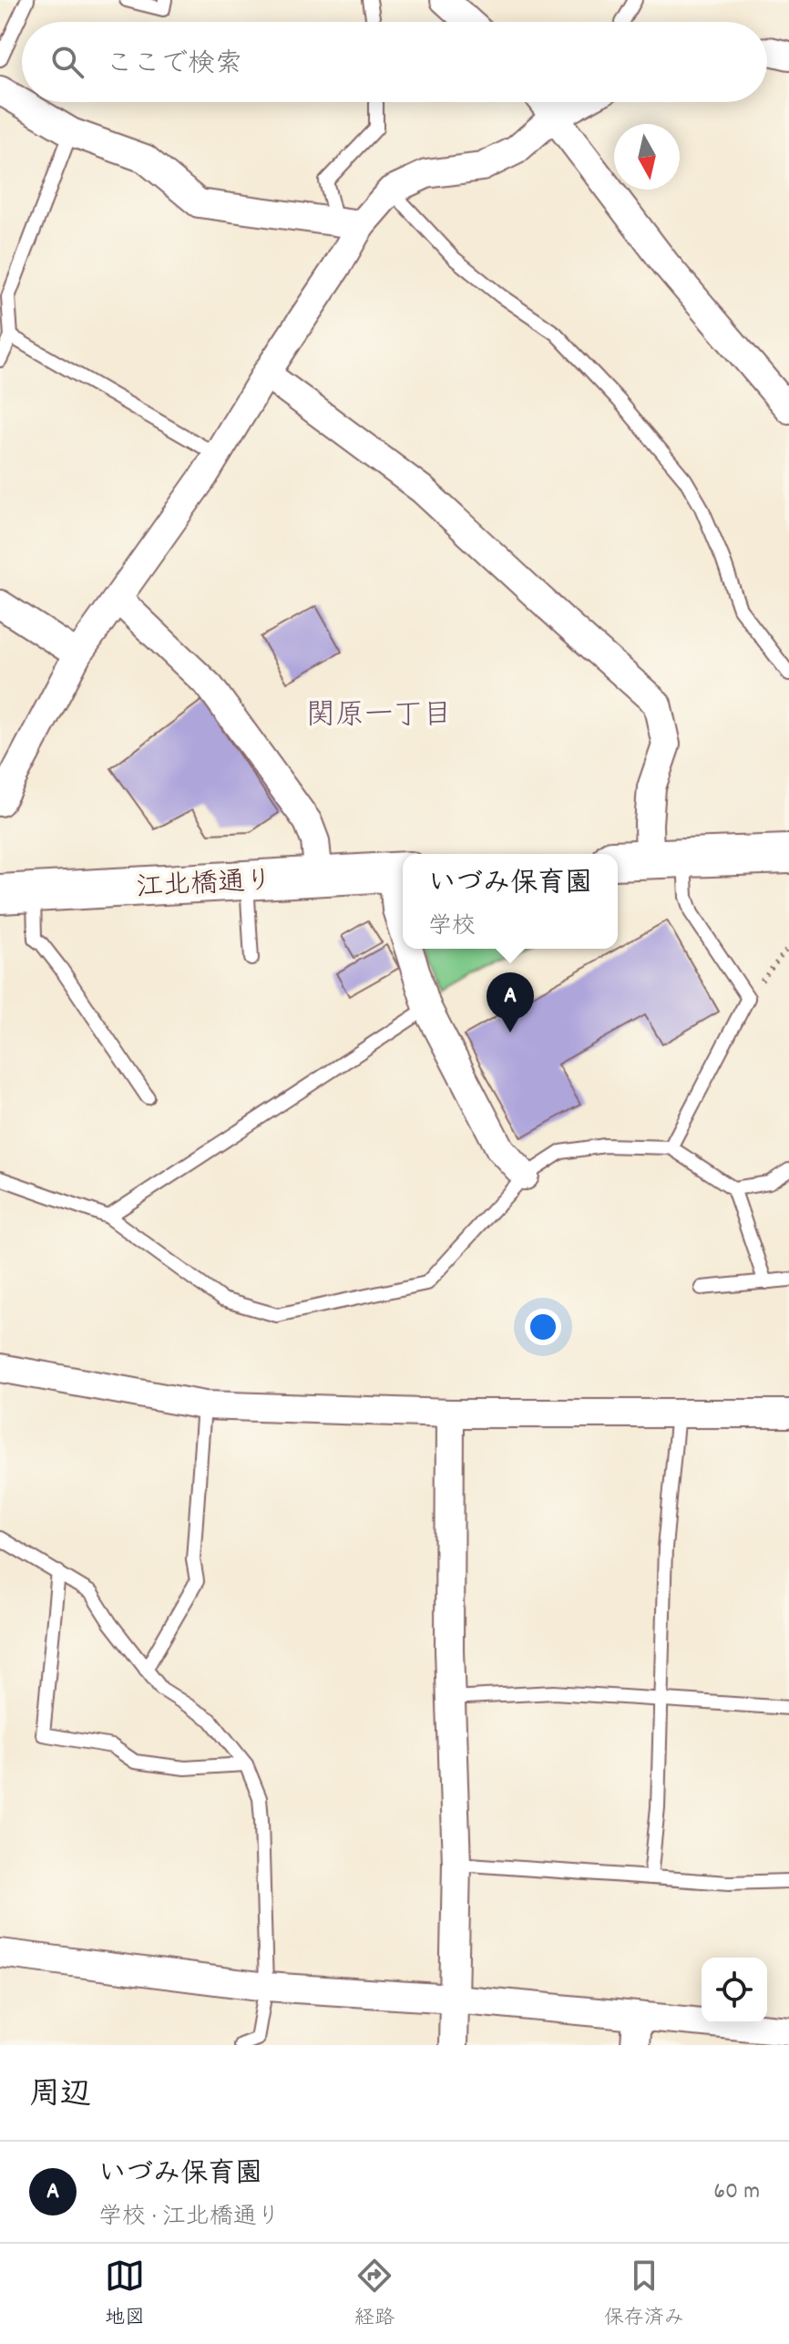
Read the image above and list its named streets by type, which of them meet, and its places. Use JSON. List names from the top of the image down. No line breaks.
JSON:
{"streets":{"main road":["江北橋通り"]},"districts":["関原一丁目"],"north":"bottom","page":{"search":"ここで検索","popup":["いづみ保育園","学校"],"pins":"A","heading":"周辺","list":[{"mark":"A","name":"いづみ保育園","note":"学校 · 江北橋通り","value":"60 m"}],"nav":["地図","経路","保存済み"]}}
